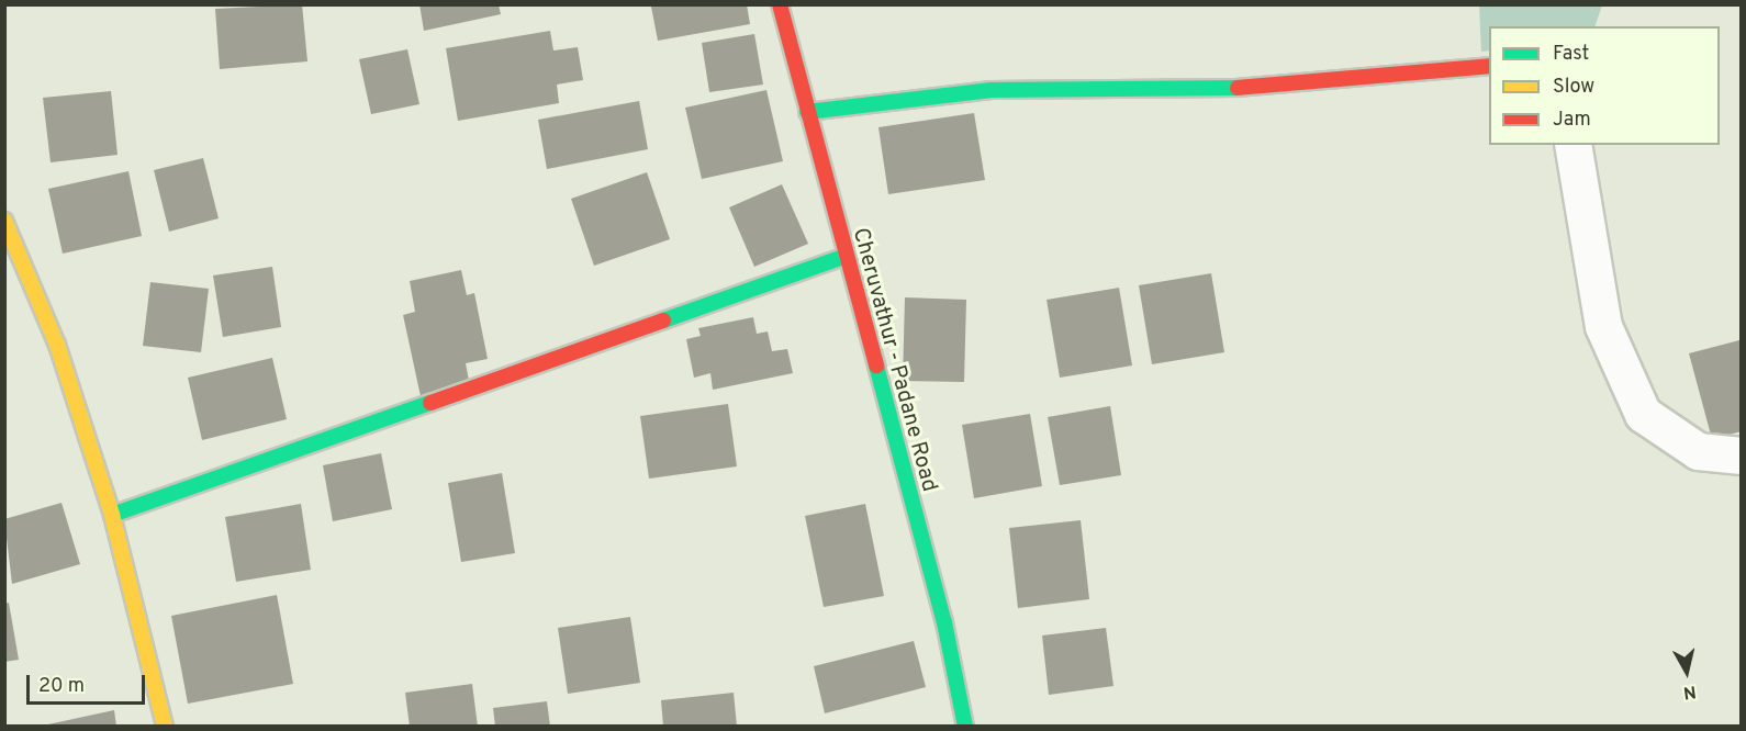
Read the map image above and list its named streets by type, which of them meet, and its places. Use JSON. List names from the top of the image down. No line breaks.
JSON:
{"streets":{"street":["Cheruvathur - Padane Road"]},"legend":["Fast","Slow","Jam"],"scale_bar":"20 m","north":"bottom"}
